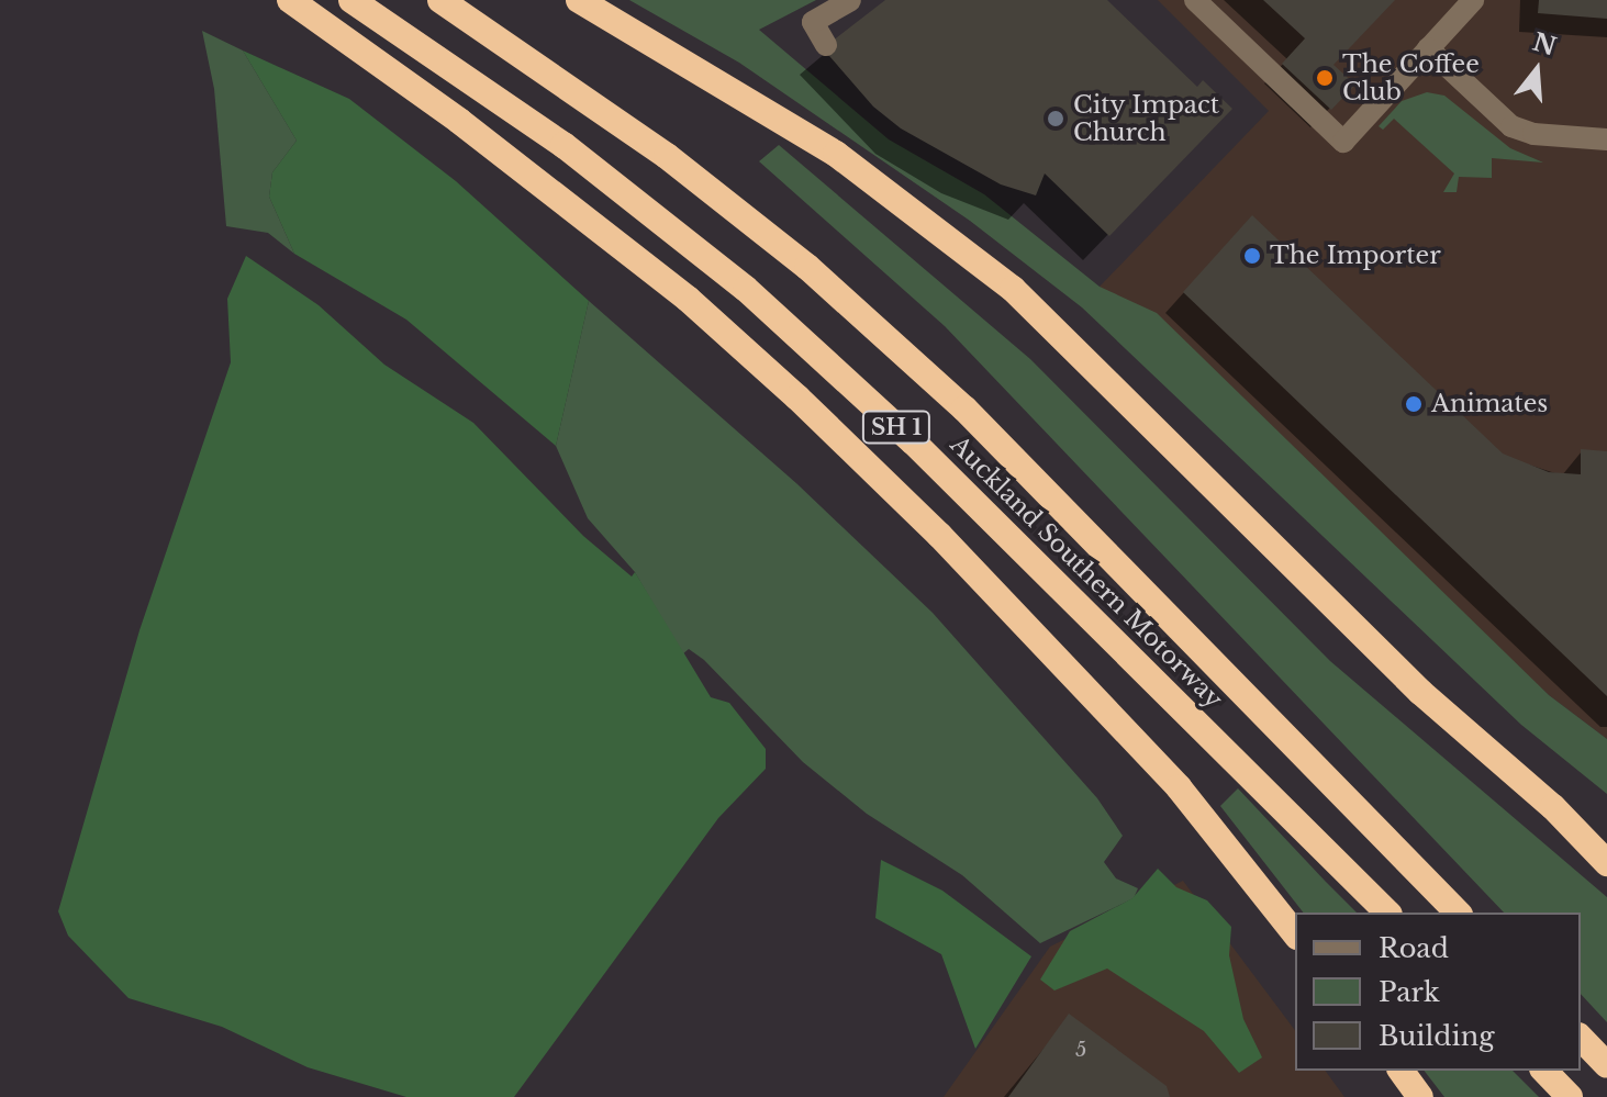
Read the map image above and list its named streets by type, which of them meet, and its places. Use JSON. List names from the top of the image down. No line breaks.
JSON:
{"streets":{"highway":["SH 1","Auckland Southern Motorway"]},"places":["The Coffee Club","City Impact Church","The Importer","Animates"],"house_numbers":["5"],"legend":["Road","Park","Building"],"north":"top"}
